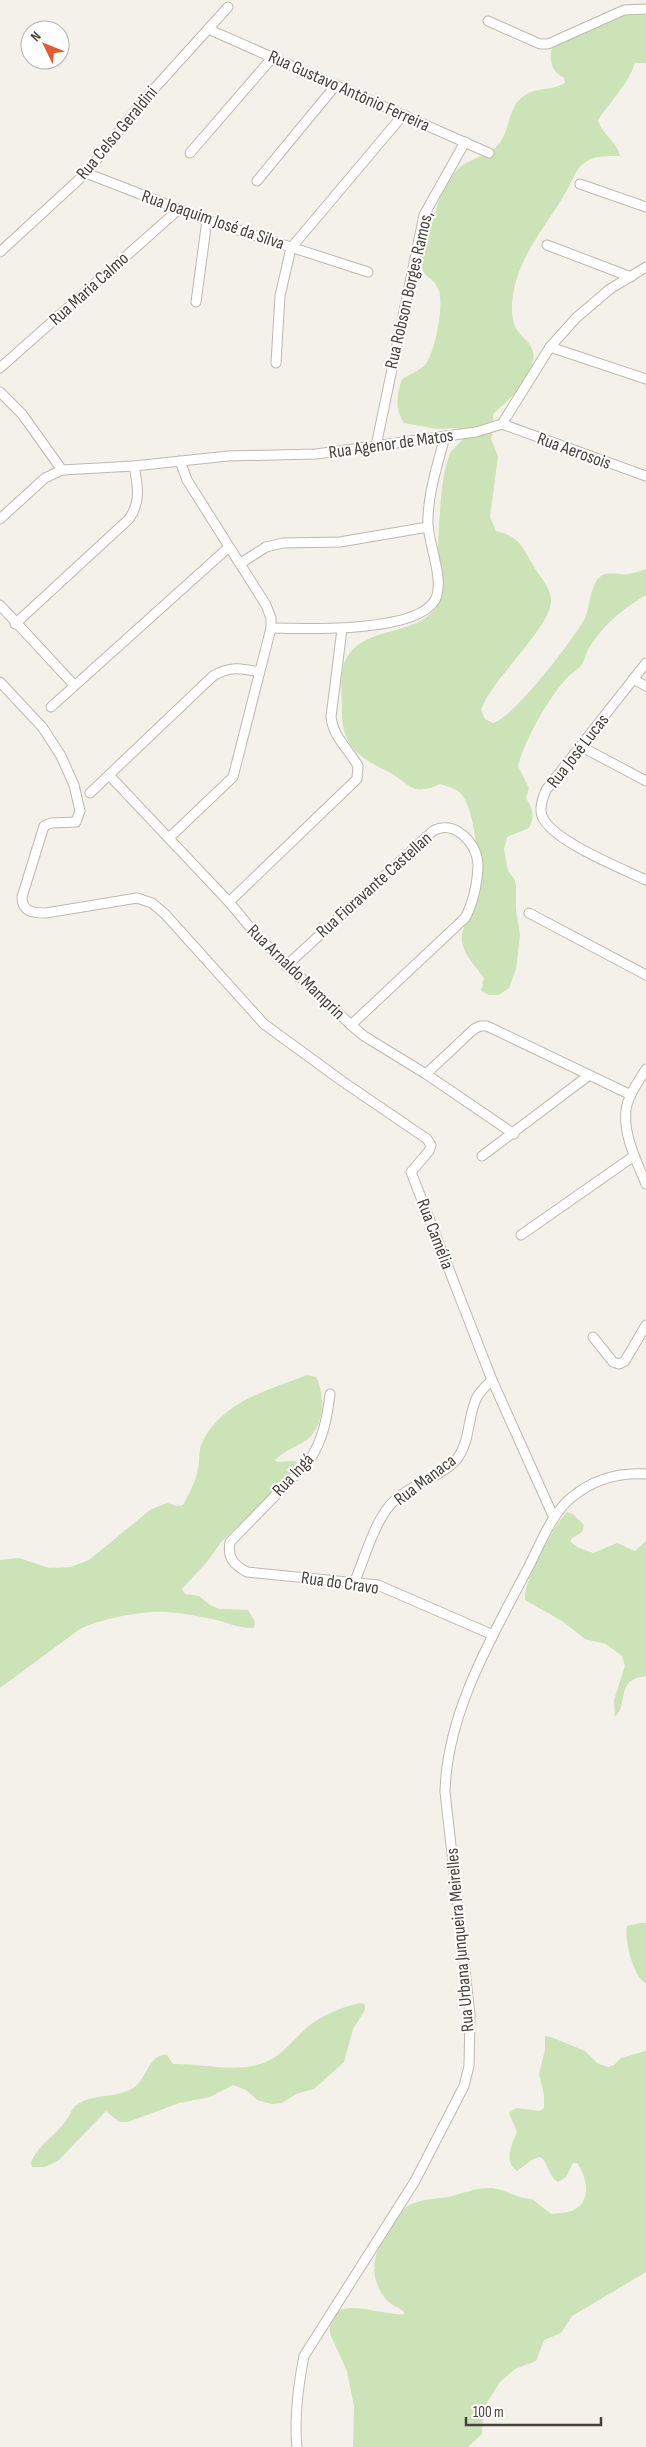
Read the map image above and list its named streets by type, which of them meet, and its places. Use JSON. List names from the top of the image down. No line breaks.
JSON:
{"streets":{"street":["Rua Gustavo Antônio Ferreira","Rua Celso Geraldini","Rua Joaquim José da Silva","Rua Maria Calmo","Rua Robson Borges Ramos,","Rua Agenor de Matos","Rua Aerosois","Rua José Lucas","Rua Fioravante Castellan","Rua Arnaldo Mamprin","Rua Camélia","Rua Ingá","Rua Manaca","Rua do Cravo","Rua Urbana Junqueira Meirelles"]},"crossings":[["Rua Gustavo Antônio Ferreira","Rua Celso Geraldini"],["Rua Gustavo Antônio Ferreira","Rua Joaquim José da Silva"],["Rua Gustavo Antônio Ferreira","Rua Robson Borges Ramos,"],["Rua Celso Geraldini","Rua Joaquim José da Silva"],["Rua Joaquim José da Silva","Rua Maria Calmo"],["Rua Robson Borges Ramos,","Rua Agenor de Matos"],["Rua Agenor de Matos","Rua Aerosois"],["Rua Fioravante Castellan","Rua Arnaldo Mamprin"],["Rua Camélia","Rua Manaca"],["Rua Camélia","Rua Urbana Junqueira Meirelles"],["Rua Ingá","Rua do Cravo"],["Rua Manaca","Rua do Cravo"],["Rua do Cravo","Rua Urbana Junqueira Meirelles"]],"scale_bar":"100 m","north":"top left"}
